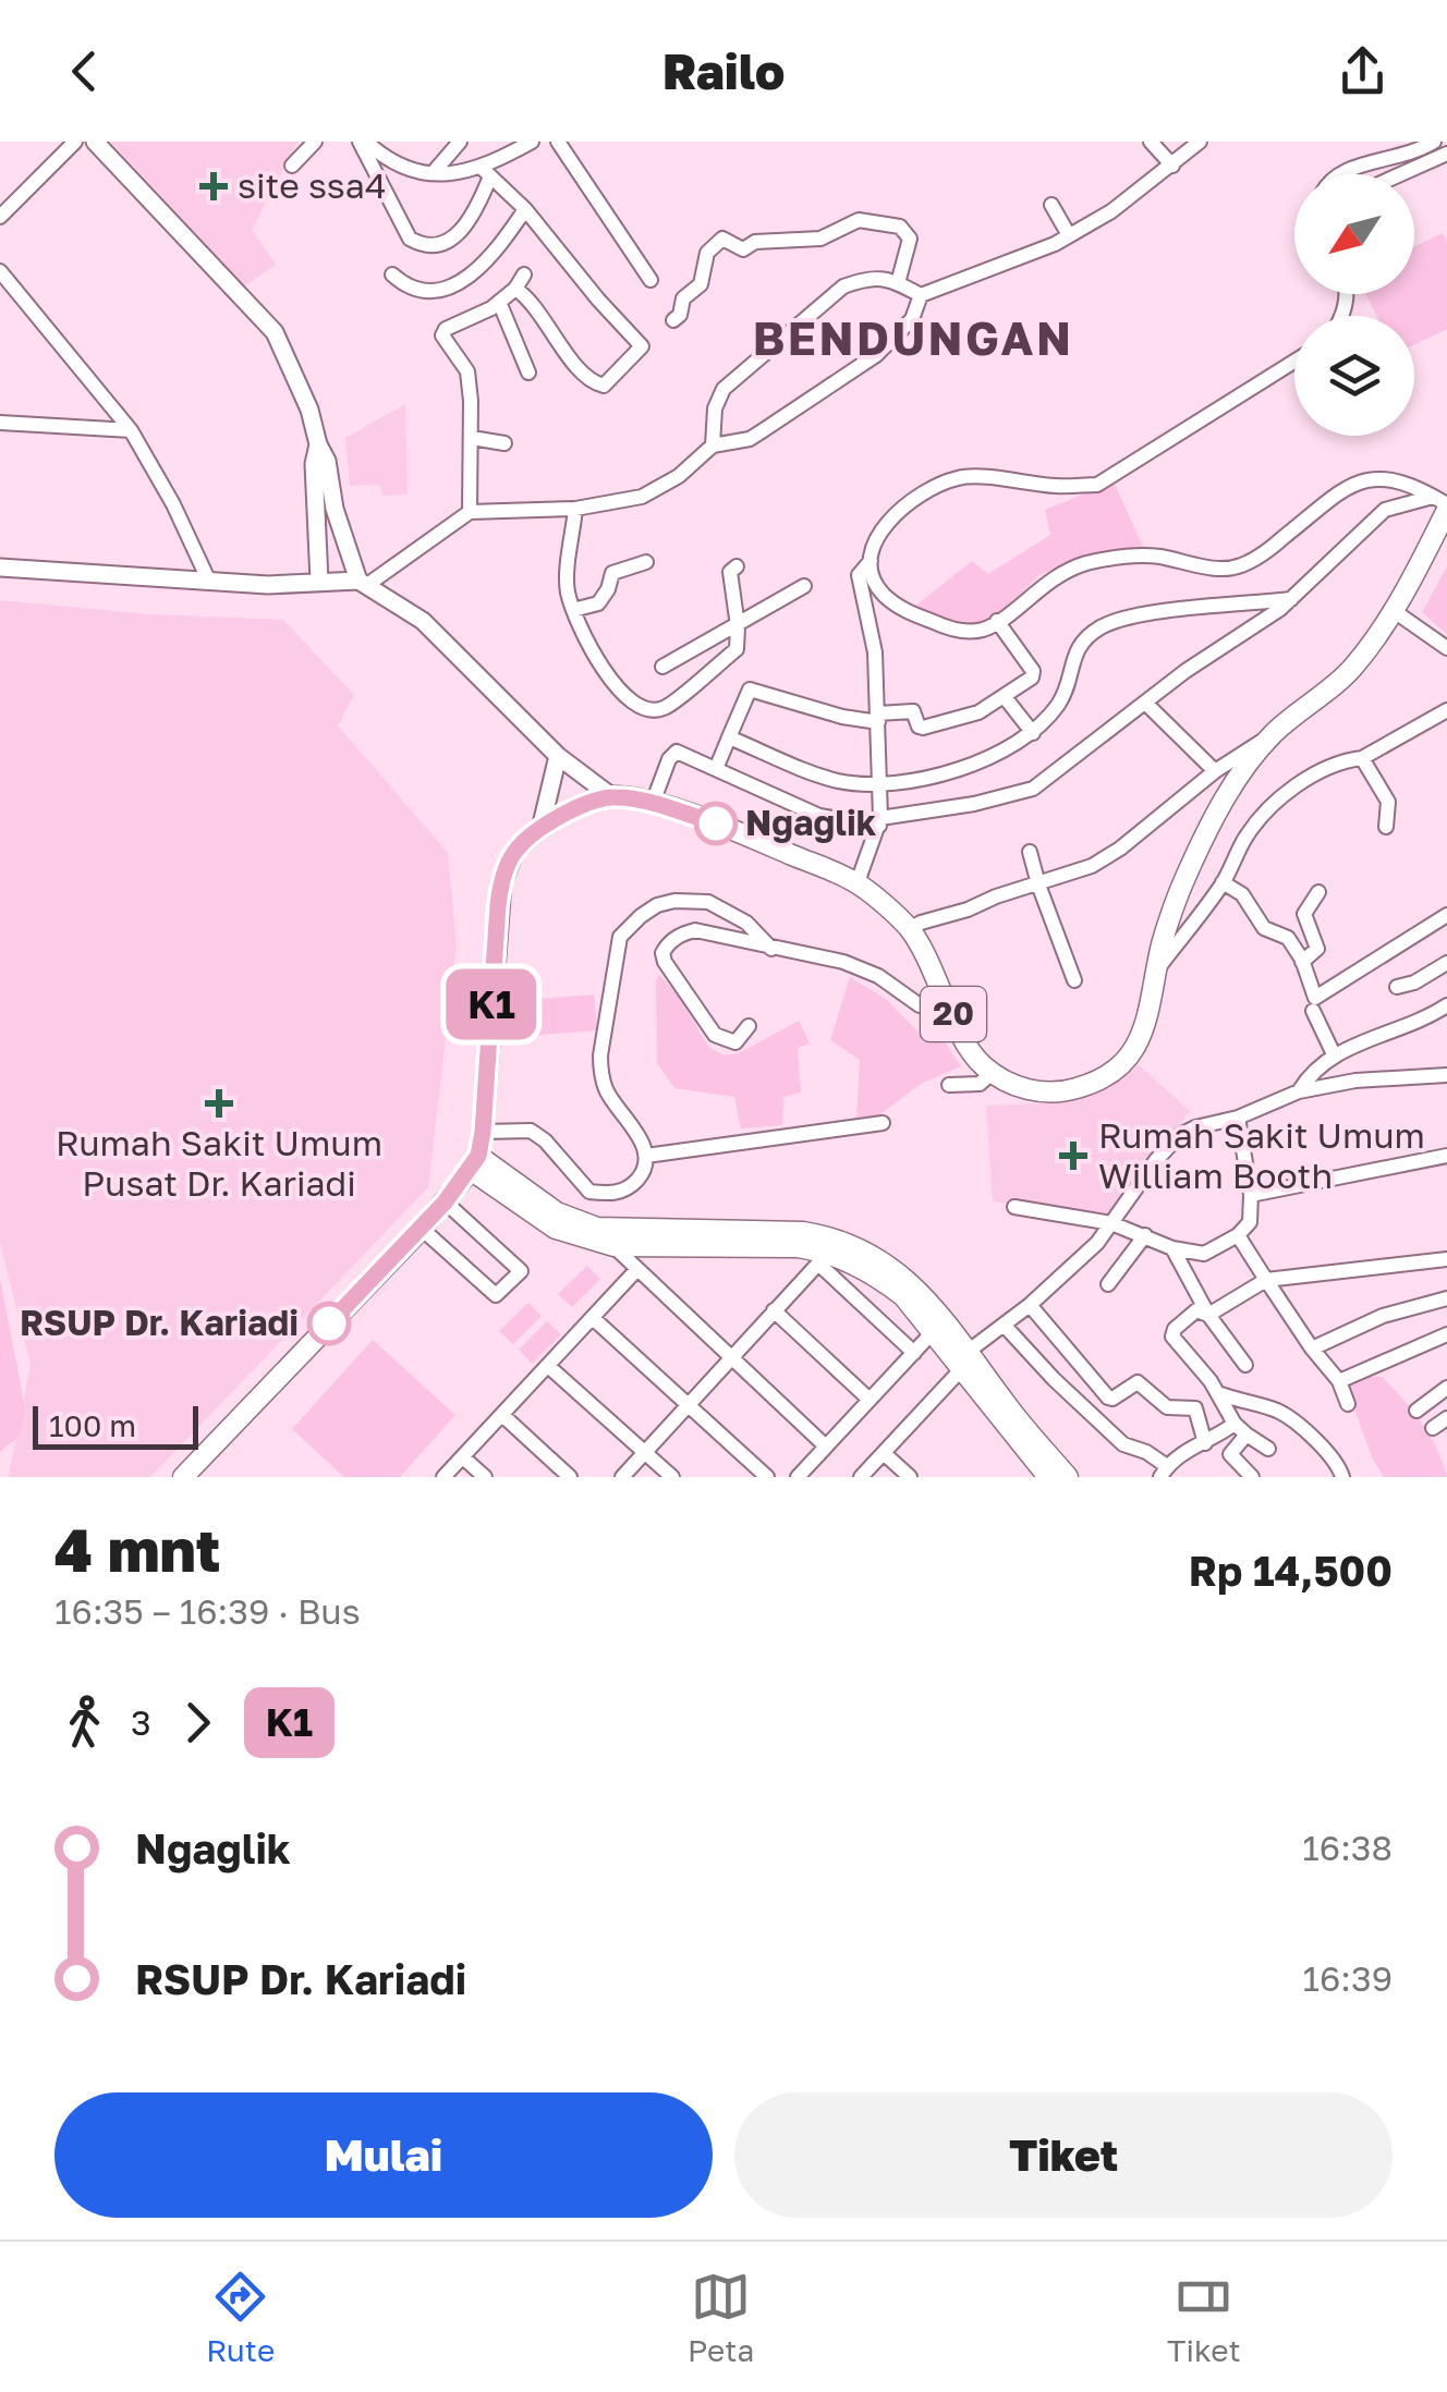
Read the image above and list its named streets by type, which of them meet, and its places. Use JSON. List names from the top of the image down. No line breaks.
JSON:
{"streets":{"highway":["20"]},"districts":["BENDUNGAN"],"places":{"health":["site ssa4","Rumah Sakit Umum Pusat Dr. Kariadi","Rumah Sakit Umum William Booth"],"other":["Ngaglik","RSUP Dr. Kariadi"]},"lines":["bus line K1"],"scale_bar":"100 m","north":"bottom left","page":{"header":"Railo","on_map":"K1","scale":"100 m","heading":["4 mnt","16:35 – 16:39 · Bus","Rp 14,500"],"legs":["3","K1"],"list":[{"name":"Ngaglik","value":"16:38"},{"name":"RSUP Dr. Kariadi","value":"16:39"}],"buttons":["Mulai","Tiket"],"tabs":["Rute","Peta","Tiket"]}}
